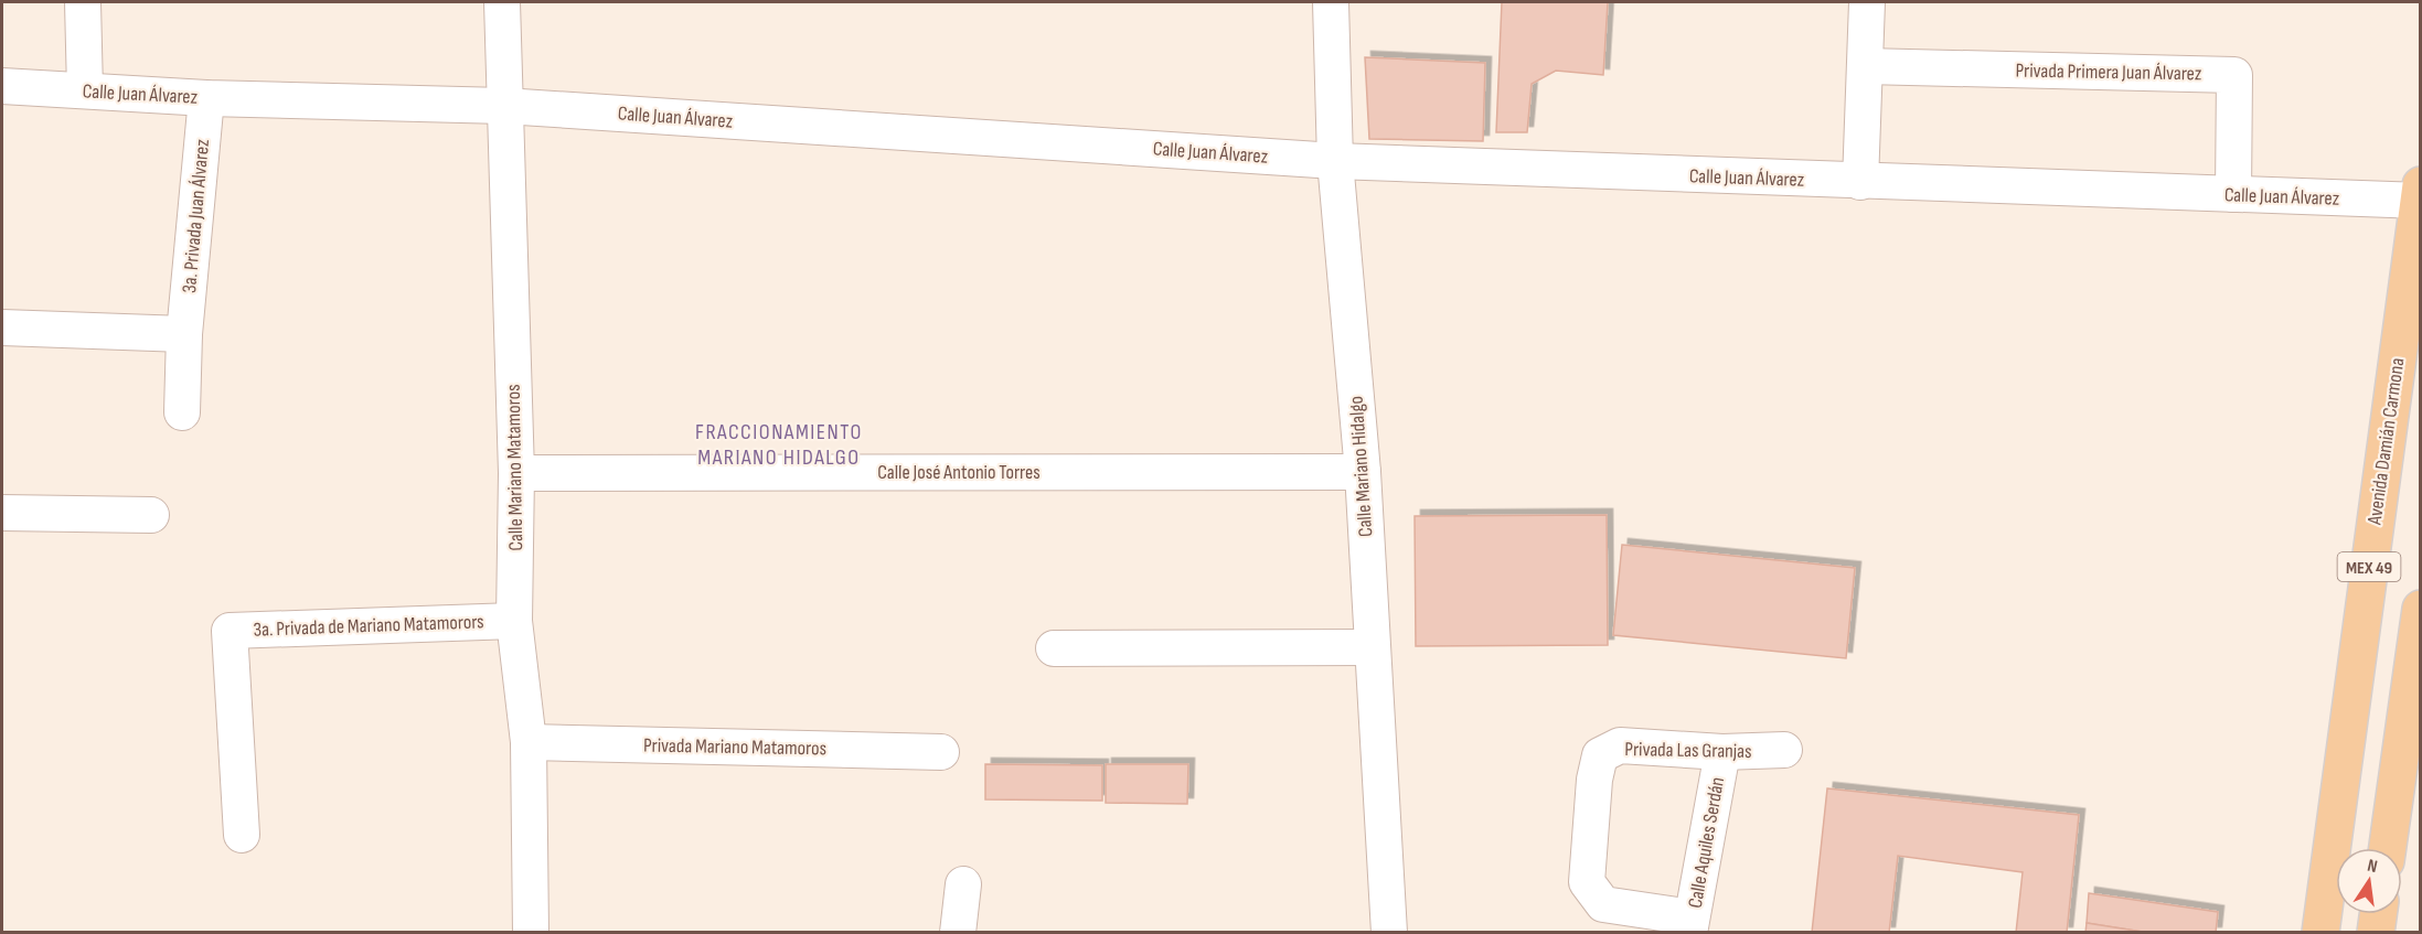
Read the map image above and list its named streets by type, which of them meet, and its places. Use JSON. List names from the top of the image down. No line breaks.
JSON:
{"streets":{"main road":["Avenida Damián Carmona","MEX 49"],"street":["Privada Primera Juan Álvarez","Calle Juan Álvarez","3a. Privada Juan Álvarez","Calle Mariano Hidalgo","Calle Mariano Matamoros","Calle José Antonio Torres","3a. Privada de Mariano Matamorors","Privada Mariano Matamoros","Privada Las Granjas","Calle Aquiles Serdán"]},"crossings":[["Privada Primera Juan Álvarez","Calle Juan Álvarez"],["Calle Juan Álvarez","3a. Privada Juan Álvarez"],["Calle Juan Álvarez","Avenida Damián Carmona"],["Calle Juan Álvarez","Calle Mariano Hidalgo"],["Calle Juan Álvarez","Calle Mariano Matamoros"],["Calle Mariano Hidalgo","Calle José Antonio Torres"],["Calle Mariano Matamoros","Calle José Antonio Torres"],["Calle Mariano Matamoros","3a. Privada de Mariano Matamorors"],["Calle Mariano Matamoros","Privada Mariano Matamoros"],["Privada Las Granjas","Calle Aquiles Serdán"]],"districts":["FRACCIONAMIENTO MARIANO HIDALGO"],"north":"top"}
